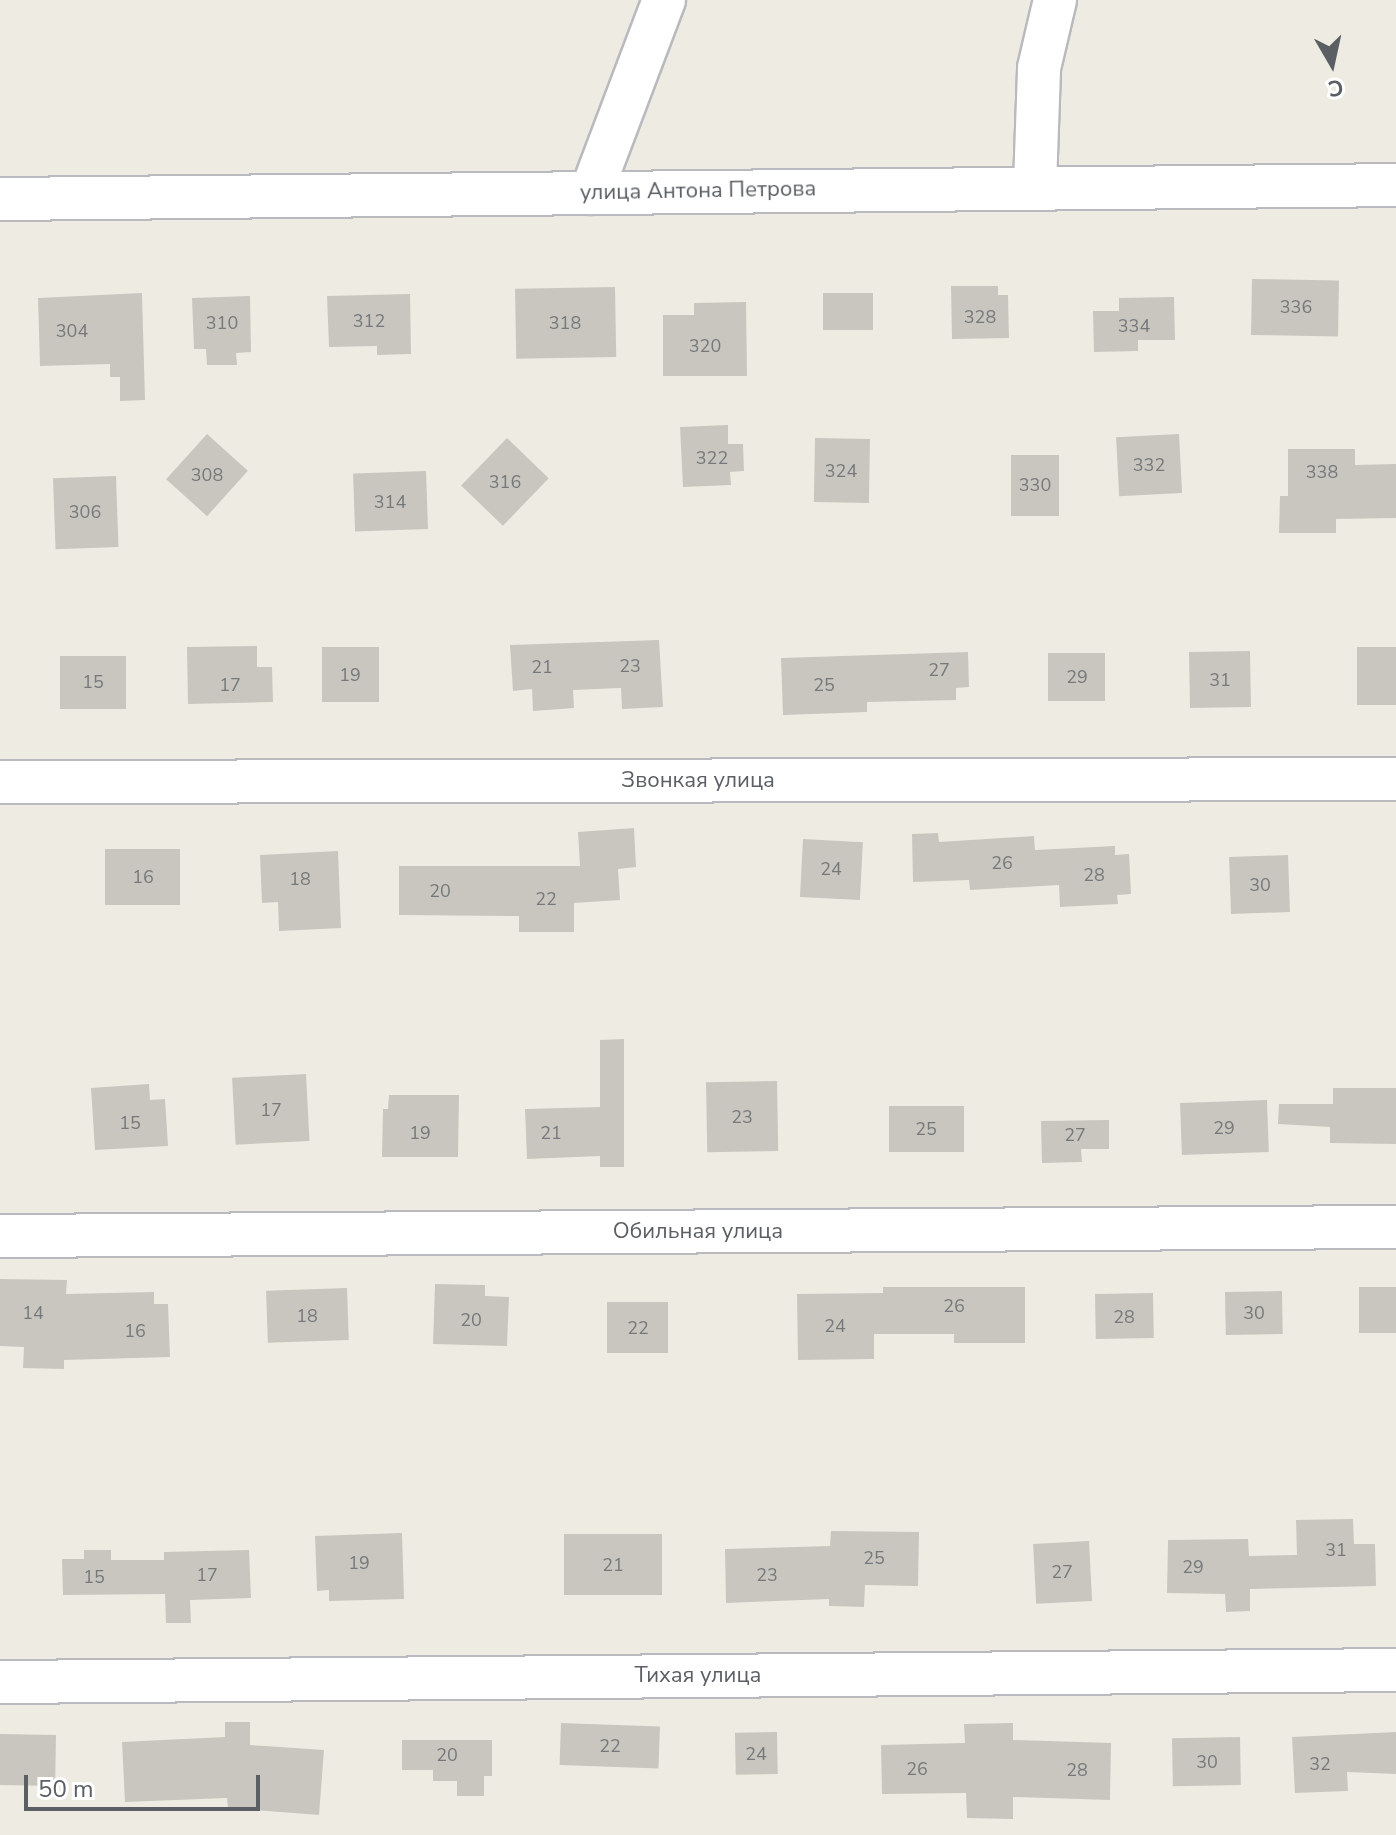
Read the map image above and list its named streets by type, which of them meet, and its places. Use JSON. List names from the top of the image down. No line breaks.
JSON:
{"streets":{"street":["улица Антона Петрова","Звонкая улица","Обильная улица","Тихая улица"]},"house_numbers":["336","328","312","310","318","334","304","320","322","332","324","338","308","316","330","314","306","23","21","27","19","29","31","15","17","25","26","24","28","16","18","30","20","22","17","23","15","29","25","19","21","27","26","14","30","18","28","20","24","22","16","31","25","19","21","29","27","17","23","15","22","24","20","30","32","26","28"],"scale_bar":"50 m","north":"bottom"}
